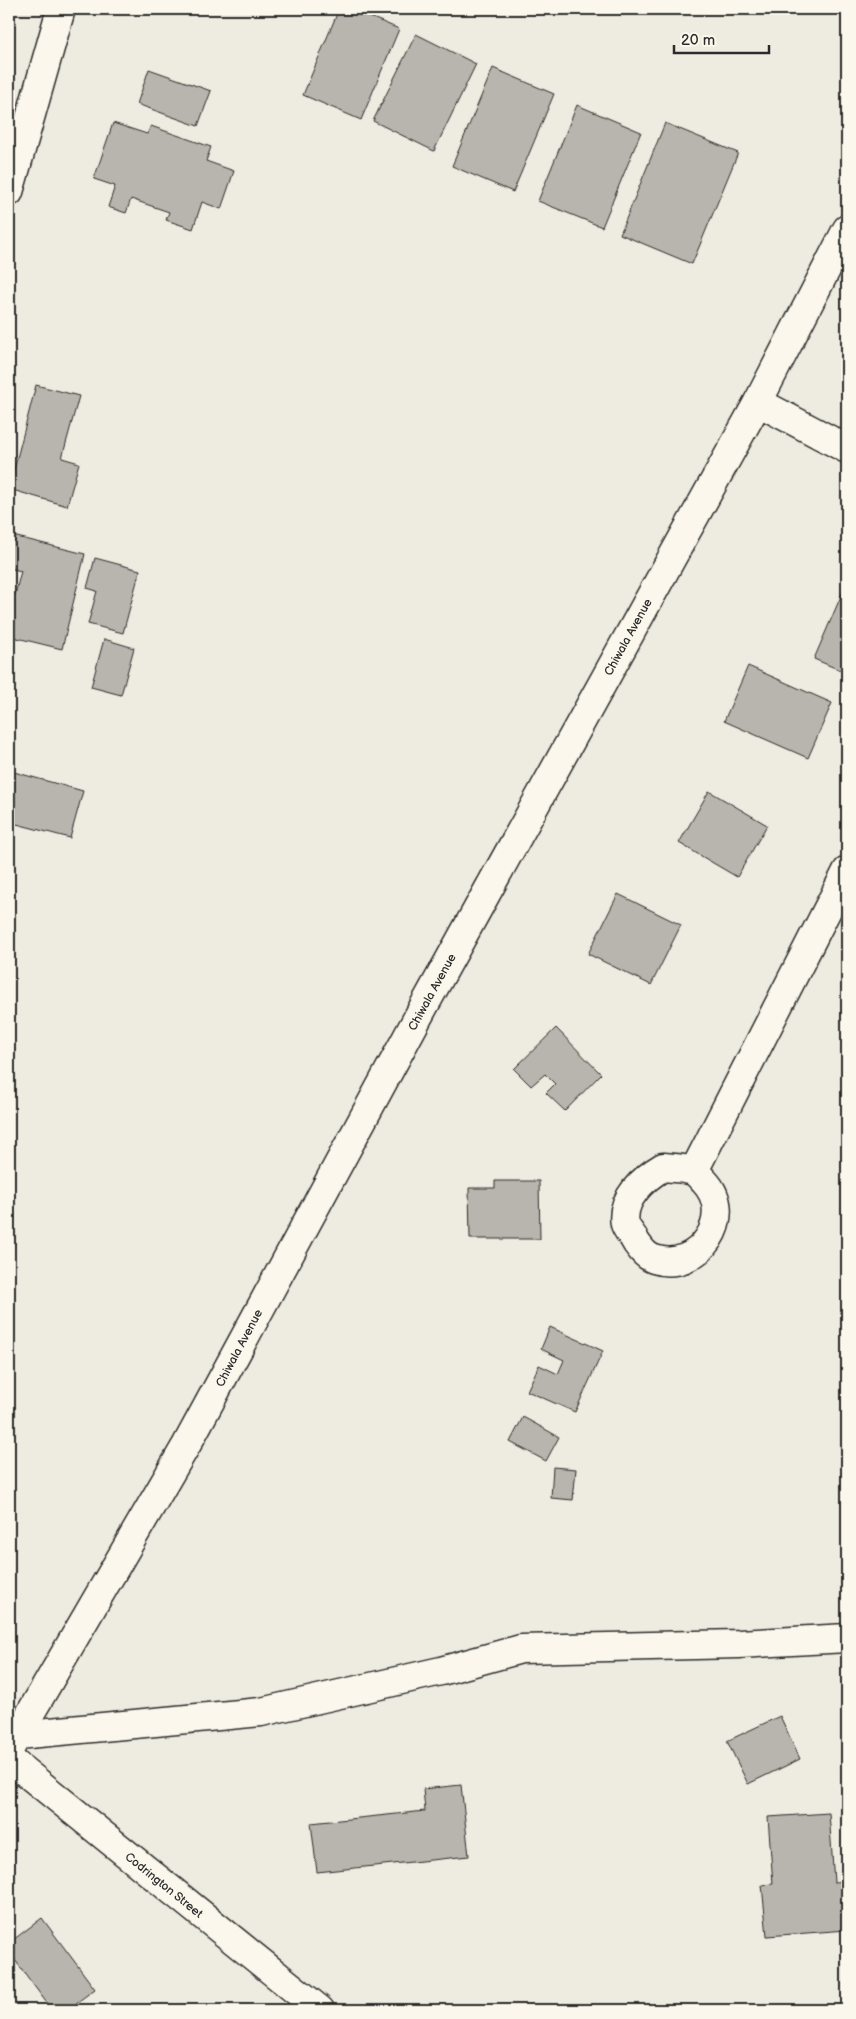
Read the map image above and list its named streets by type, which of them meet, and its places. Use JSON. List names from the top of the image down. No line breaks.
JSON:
{"streets":{"street":["Chiwala Avenue","Codrington Street"]},"crossings":[["Chiwala Avenue","Codrington Street"]],"scale_bar":"20 m"}
